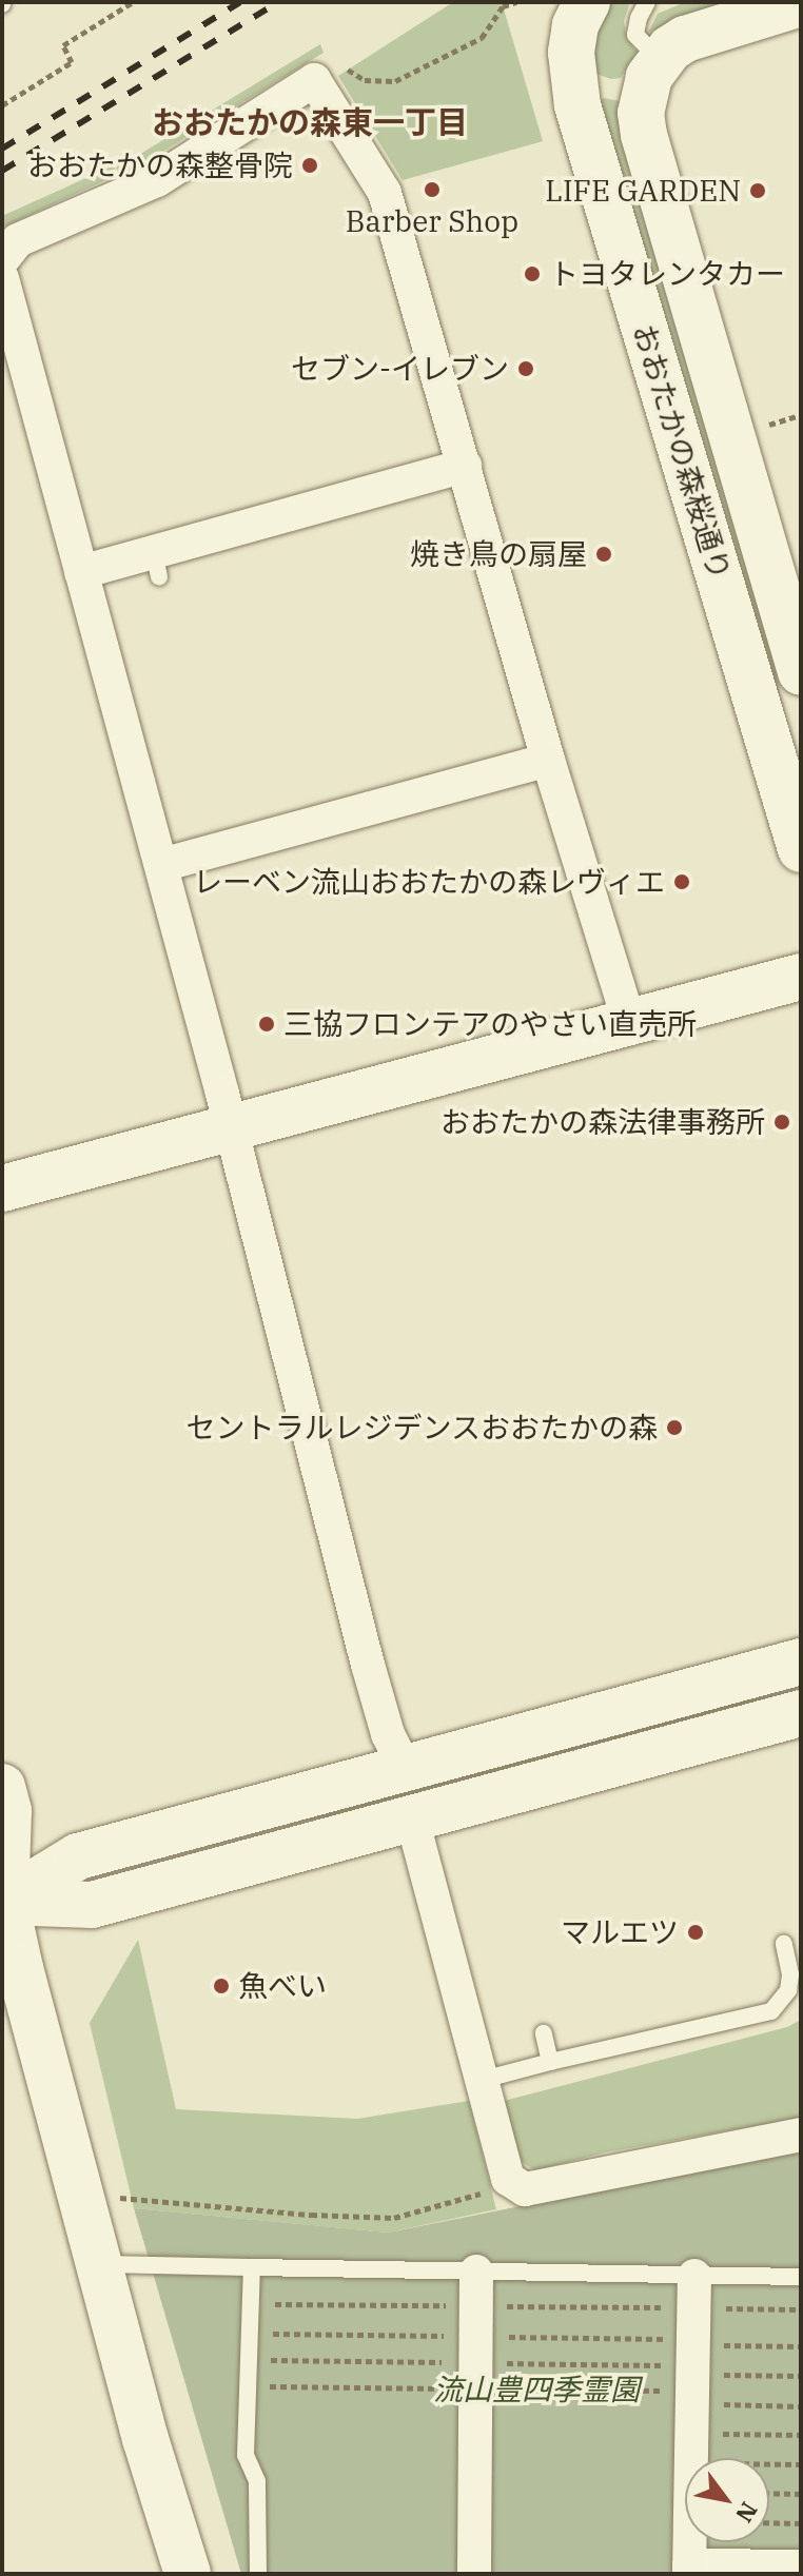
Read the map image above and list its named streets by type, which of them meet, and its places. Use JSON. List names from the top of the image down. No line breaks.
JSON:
{"streets":{"street":["おおたかの森桜通り"]},"districts":["おおたかの森東一丁目"],"parks":["流山豊四季霊園"],"places":["おおたかの森整骨院","Barber Shop","LIFE GARDEN","トヨタレンタカー","セブン-イレブン","焼き鳥の扇屋","レーベン流山おおたかの森レヴィエ","三協フロンテアのやさい直売所","おおたかの森法律事務所","セントラルレジデンスおおたかの森","マルエツ","魚べい"],"north":"bottom right"}
